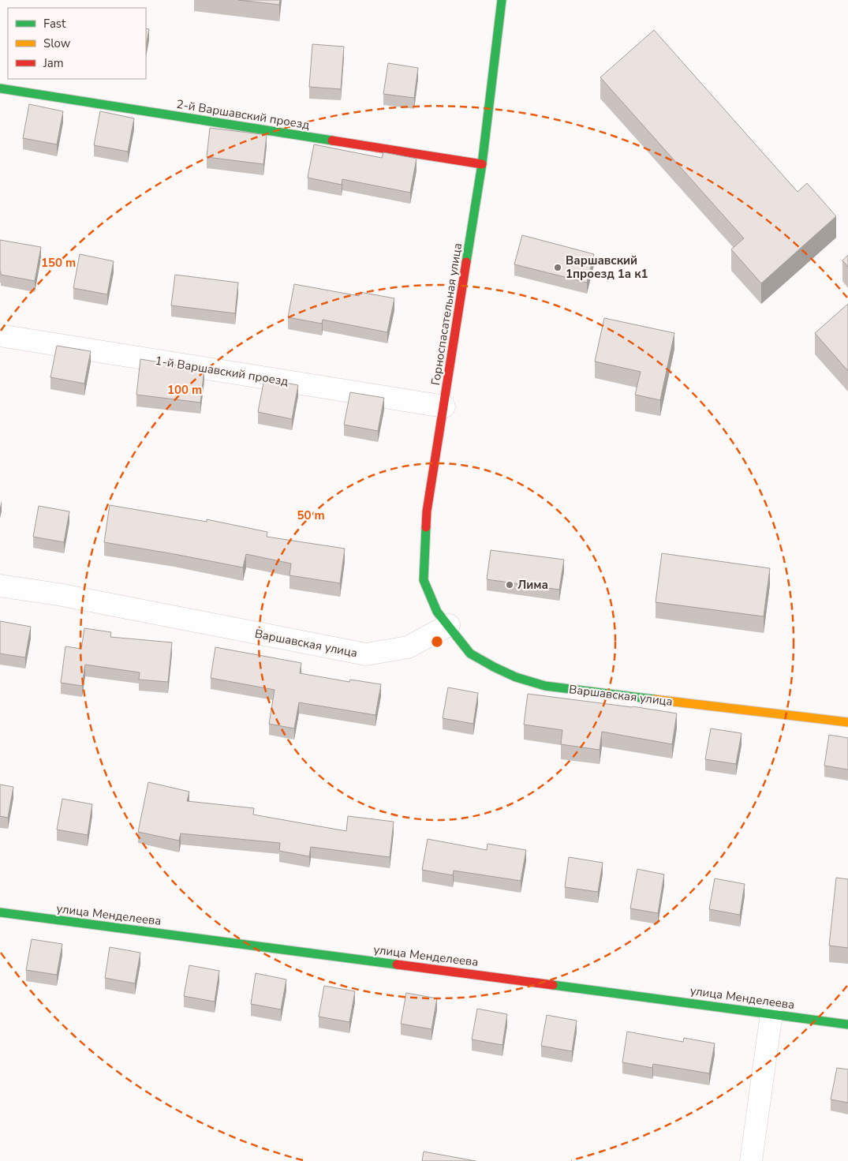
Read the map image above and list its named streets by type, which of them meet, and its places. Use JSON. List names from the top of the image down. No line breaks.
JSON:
{"streets":{"street":["2-й Варшавский проезд","Горноспасательная улица","1-й Варшавский проезд","Варшавская улица","улица Менделеева"]},"crossings":[["2-й Варшавский проезд","Горноспасательная улица"],["Горноспасательная улица","1-й Варшавский проезд"],["Горноспасательная улица","Варшавская улица"]],"places":["Варшавский 1проезд 1а к1","Лима"],"legend":["Fast","Slow","Jam"],"rings":["150 m","100 m","50 m"]}
